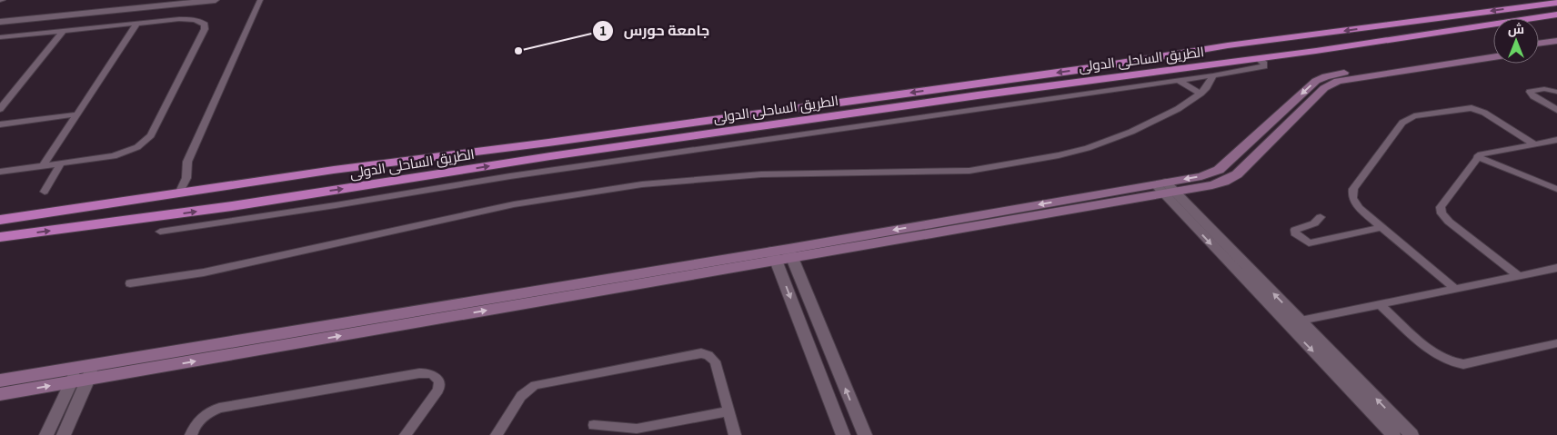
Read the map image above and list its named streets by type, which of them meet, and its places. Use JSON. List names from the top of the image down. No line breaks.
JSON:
{"streets":{"highway":["الطريق الساحلى الدولى"]},"places":["جامعة حورس"],"north":"top"}
